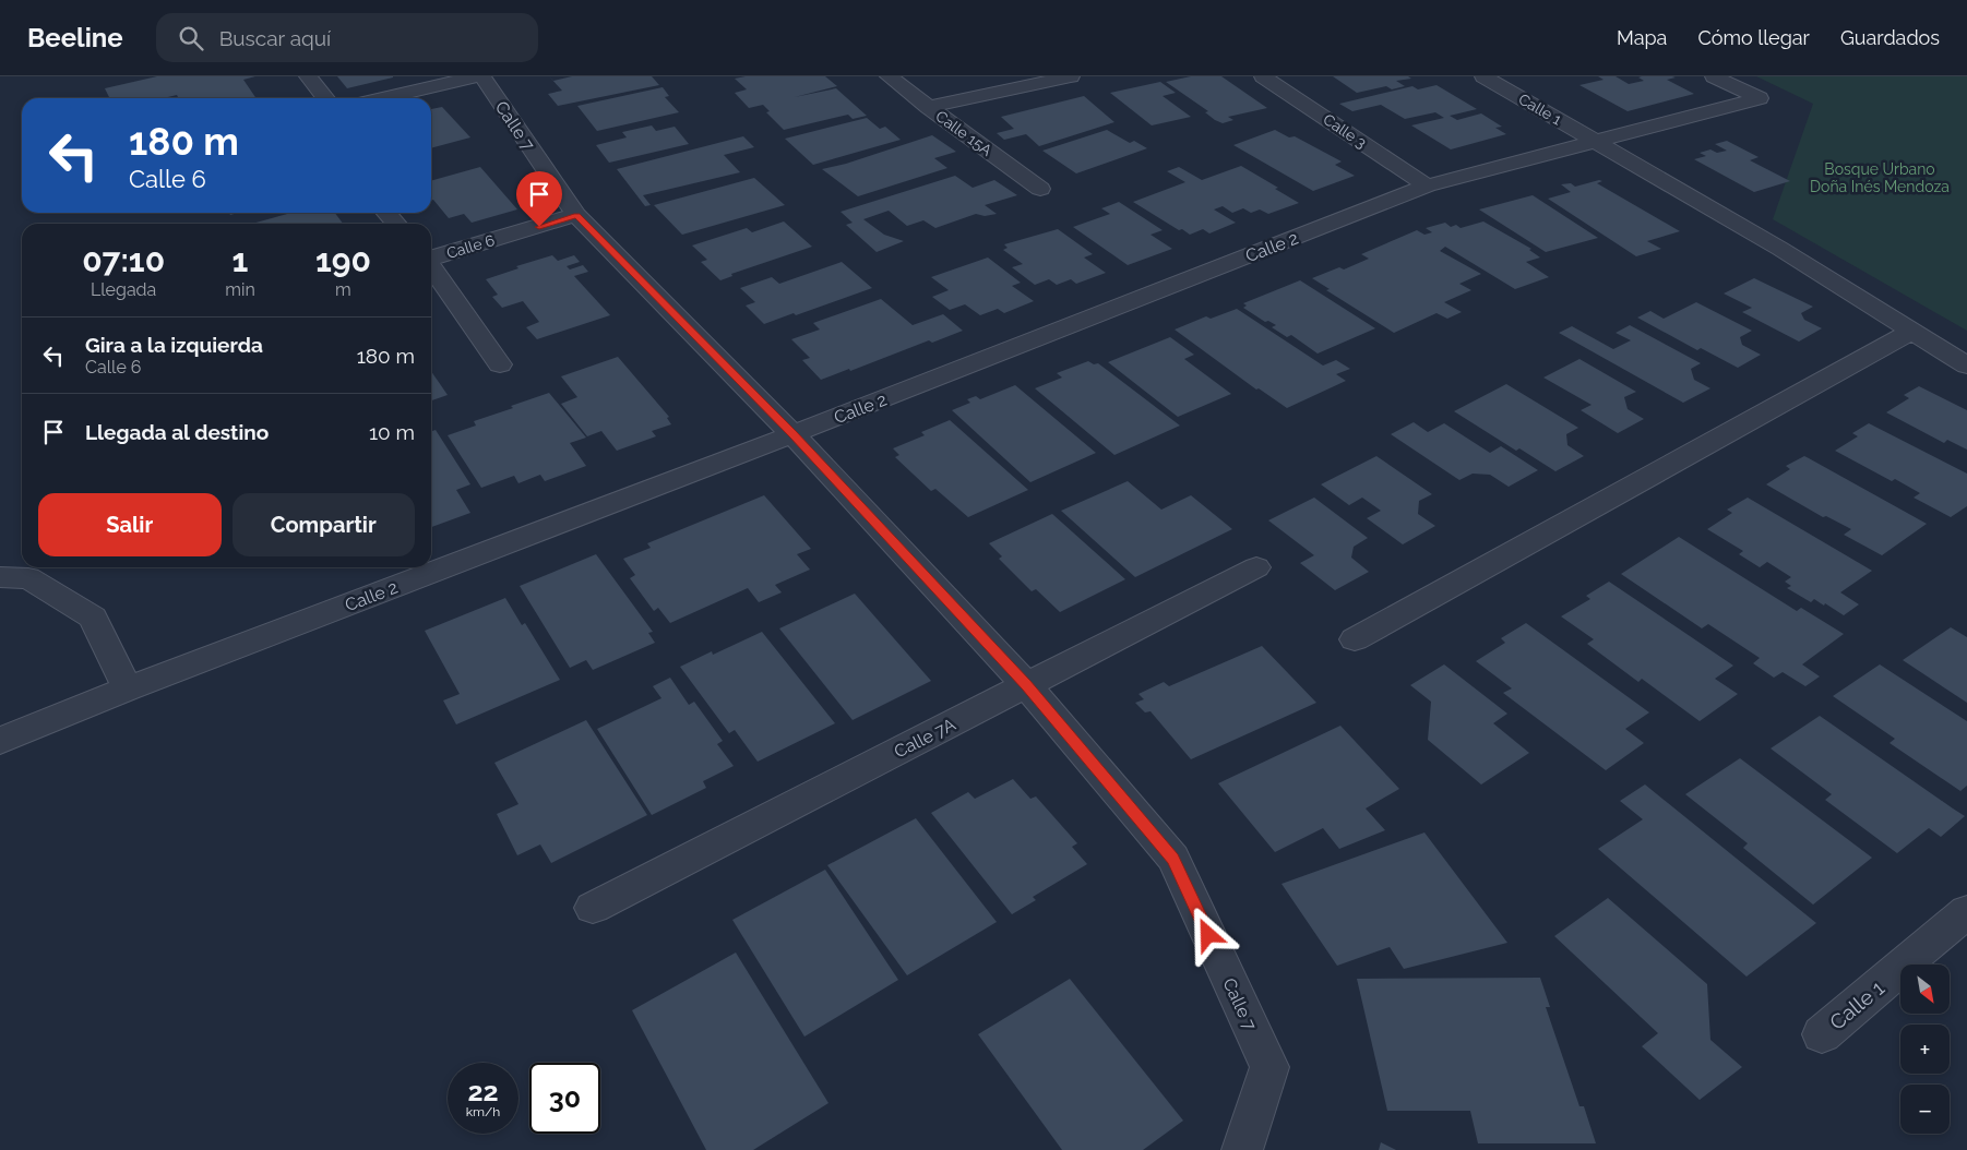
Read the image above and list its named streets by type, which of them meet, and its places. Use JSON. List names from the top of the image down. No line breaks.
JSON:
{"streets":{"street":["Calle 1","Calle 7","Calle 3","Calle 15A","Calle 6","Calle 2","Calle 7A"]},"crossings":[["Calle 1","Calle 2"],["Calle 7","Calle 6"],["Calle 7","Calle 2"],["Calle 7","Calle 7A"],["Calle 3","Calle 2"]],"parks":["Bosque Urbano Doña Inés Mendoza"],"north":"bottom right","page":{"header":"Beeline","search":"Buscar aquí","nav":["Mapa","Cómo llegar","Guardados"],"turn":["180 m","Calle 6"],"eta":["07:10","Llegada","1","min","190","m"],"list":[{"name":"Gira a la izquierda","note":"Calle 6","value":"180 m"},{"name":"Llegada al destino","value":"10 m"}],"buttons":["Salir","Compartir"],"map_buttons":["+","−"],"speed":"22 km/h","limit":"30"}}
